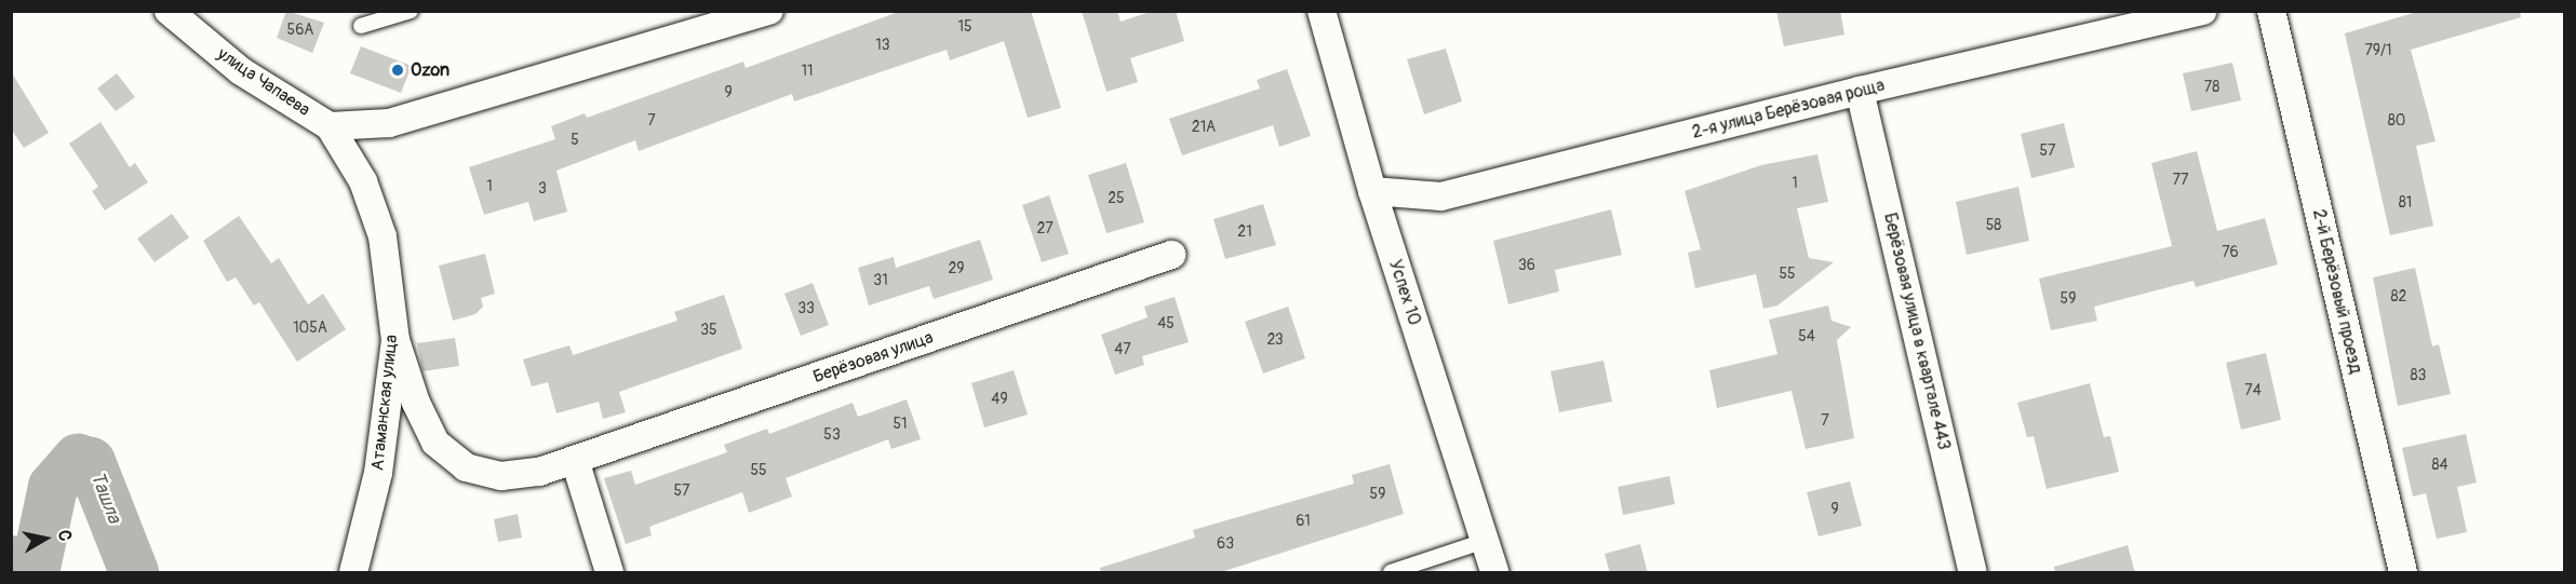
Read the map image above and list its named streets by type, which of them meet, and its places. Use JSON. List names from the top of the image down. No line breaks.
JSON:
{"streets":{"street":["улица Чапаева","2-я улица Берёзовая роща","2-й Берёзовый проезд","Успех 10","Берёзовая улица в квартале 443","Берёзовая улица","Атаманская улица"]},"crossings":[["улица Чапаева","Атаманская улица"],["2-я улица Берёзовая роща","Успех 10"],["2-я улица Берёзовая роща","Берёзовая улица в квартале 443"],["Берёзовая улица","Атаманская улица"]],"water":["Ташла"],"places":["Ozon"],"house_numbers":["15","56А","13","79/1","11","78","9","7","80","21А","5","57","77","1","1","3","25","81","58","27","21","76","36","29","55","31","82","59","33","45","105А","35","54","23","47","83","74","49","7","51","53","84","55","57","59","9","61","63"],"north":"right"}
